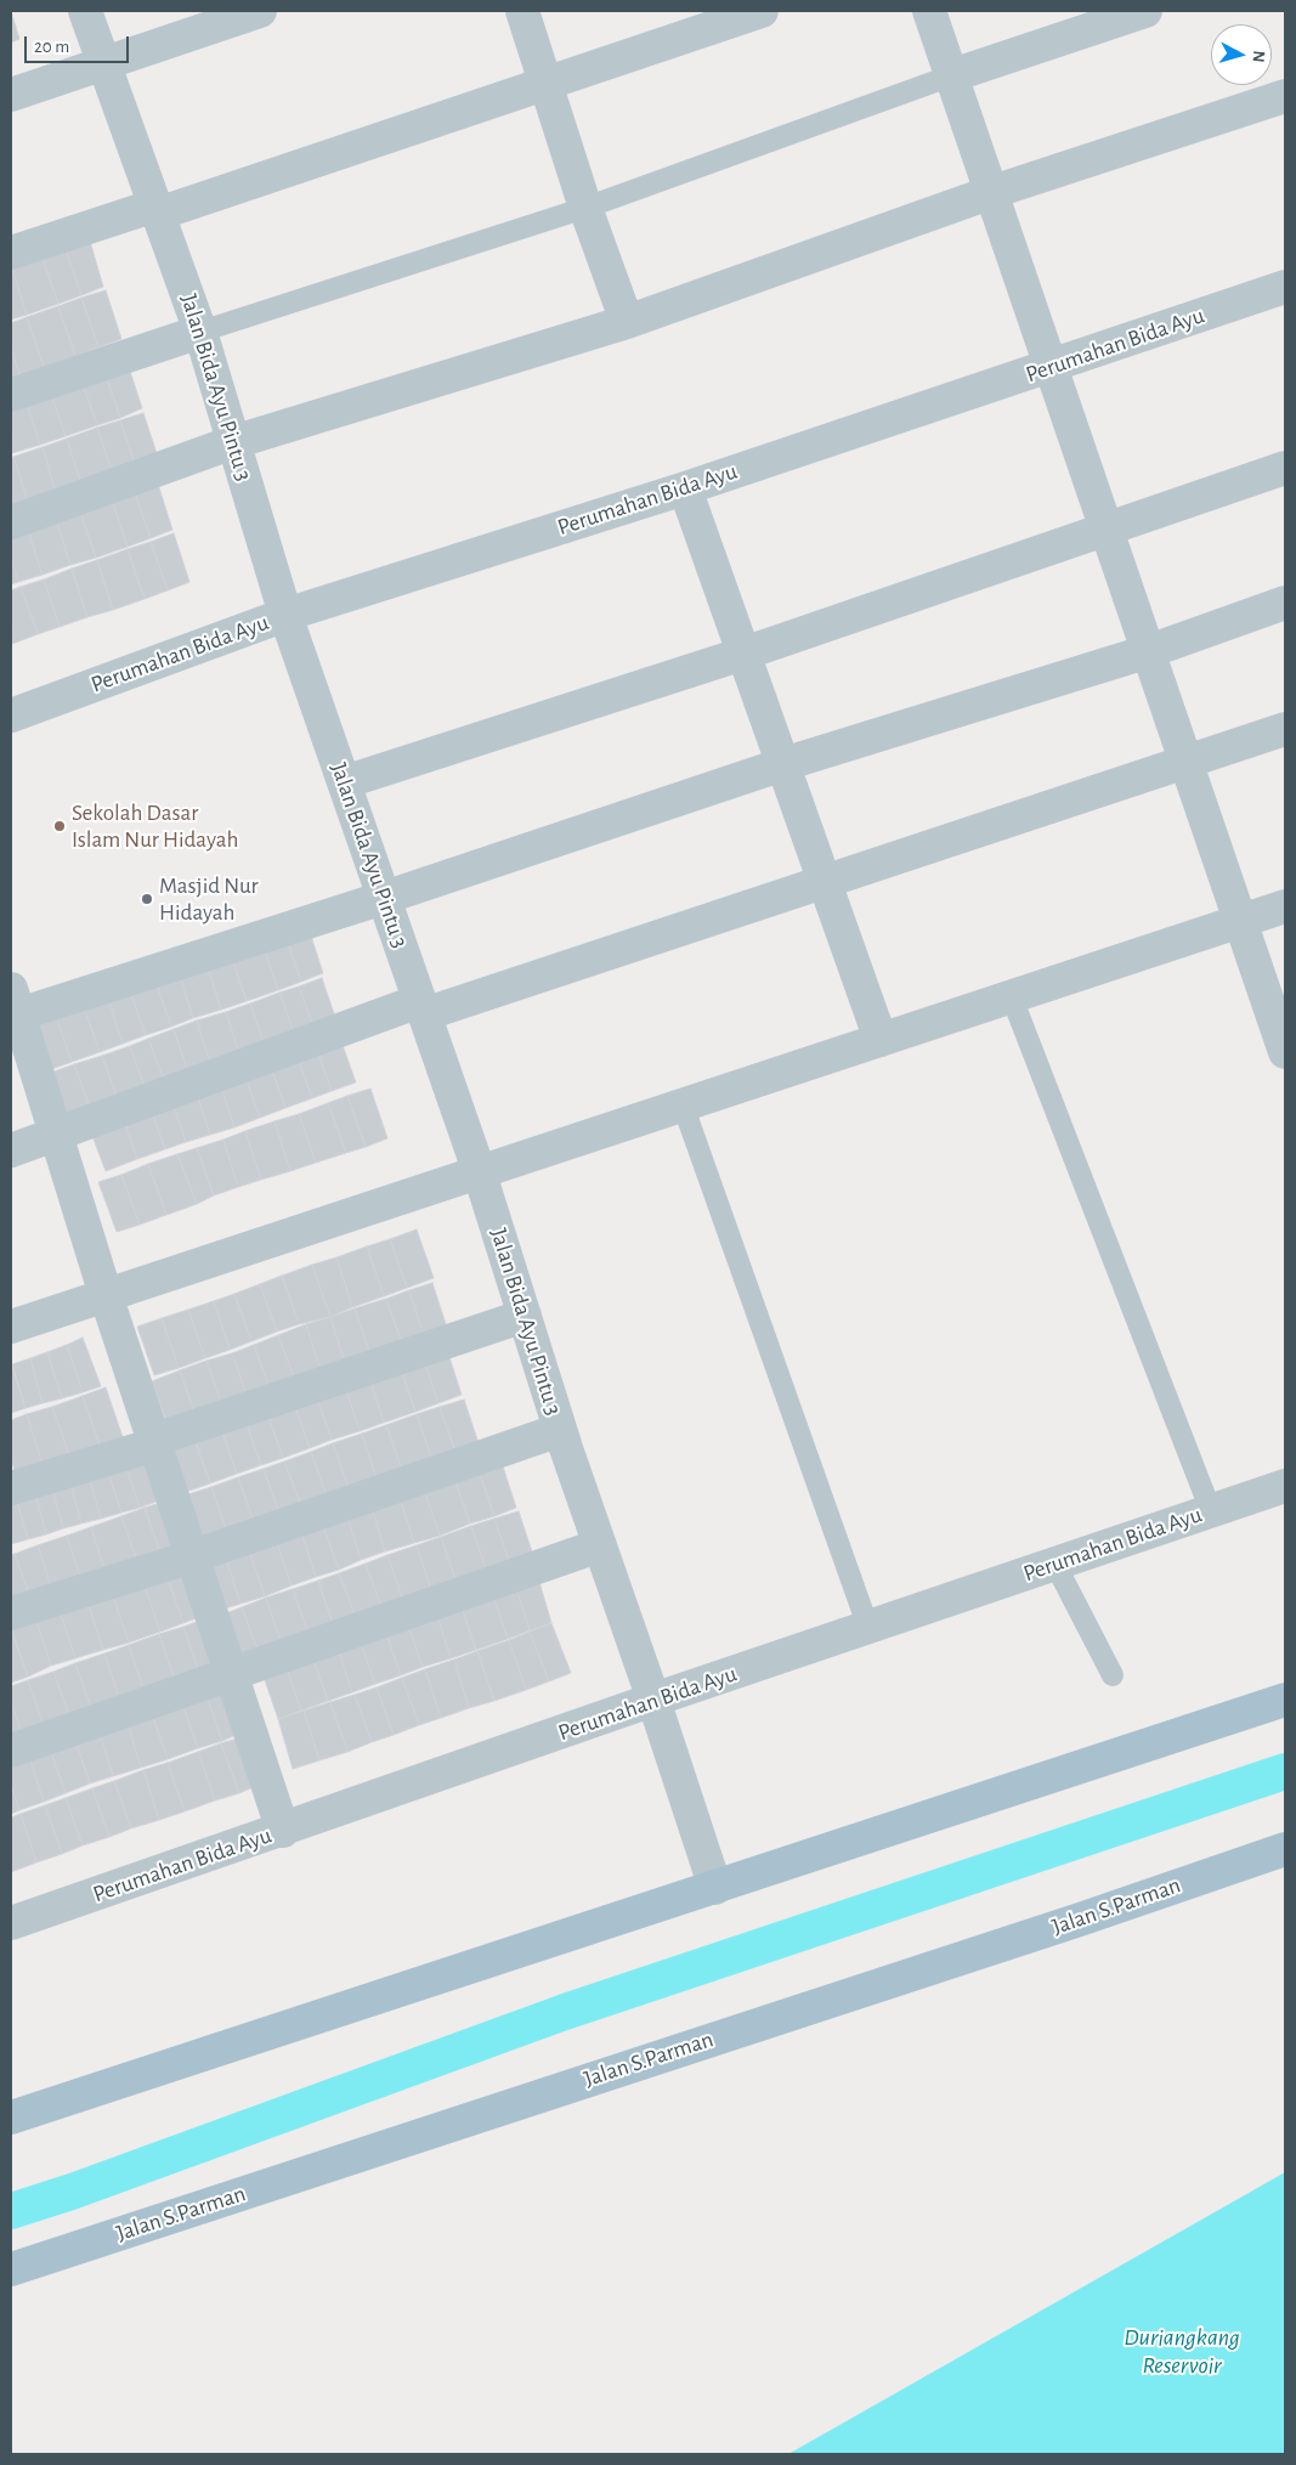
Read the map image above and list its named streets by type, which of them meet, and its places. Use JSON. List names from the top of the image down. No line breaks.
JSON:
{"streets":{"main road":["Jalan S.Parman"],"street":["Perumahan Bida Ayu","Jalan Bida Ayu Pintu 3"]},"crossings":[["Perumahan Bida Ayu","Jalan Bida Ayu Pintu 3"]],"water":["Duriangkang Reservoir"],"places":["Sekolah Dasar Islam Nur Hidayah","Masjid Nur Hidayah"],"scale_bar":"20 m","north":"right"}
